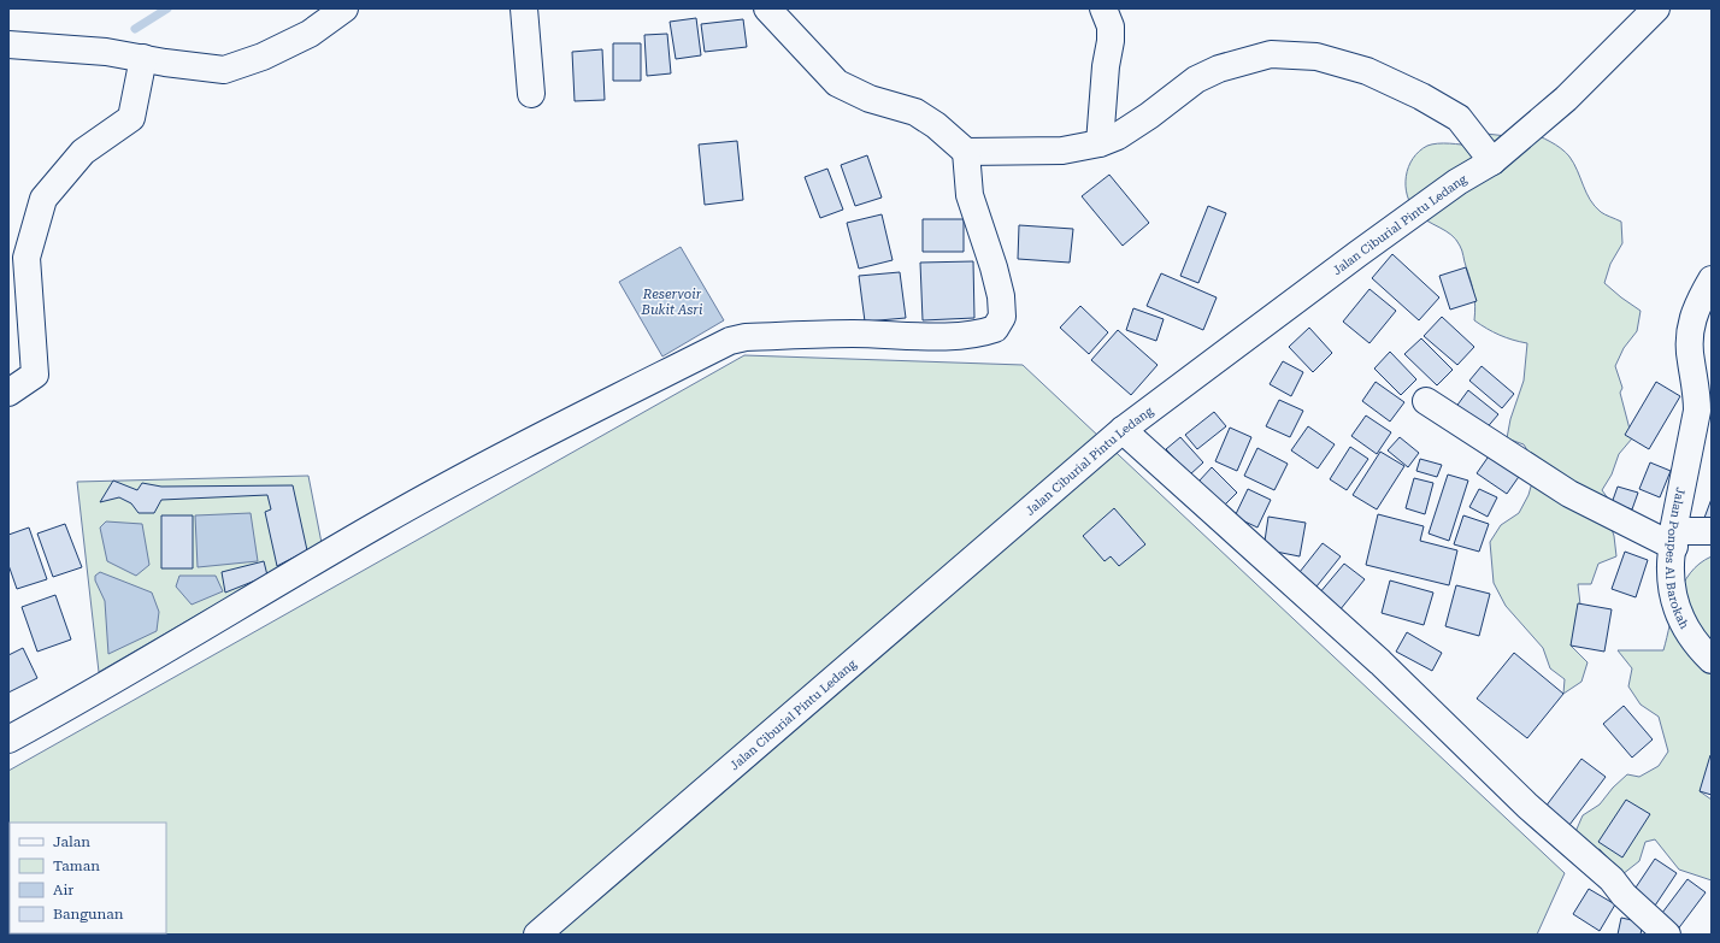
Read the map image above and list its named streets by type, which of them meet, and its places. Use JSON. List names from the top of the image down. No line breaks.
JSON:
{"streets":{"street":["Jalan Ciburial Pintu Ledang","Jalan Ponpes Al Barokah"]},"water":["Reservoir Bukit Asri"],"legend":["Jalan","Taman","Air","Bangunan"]}
